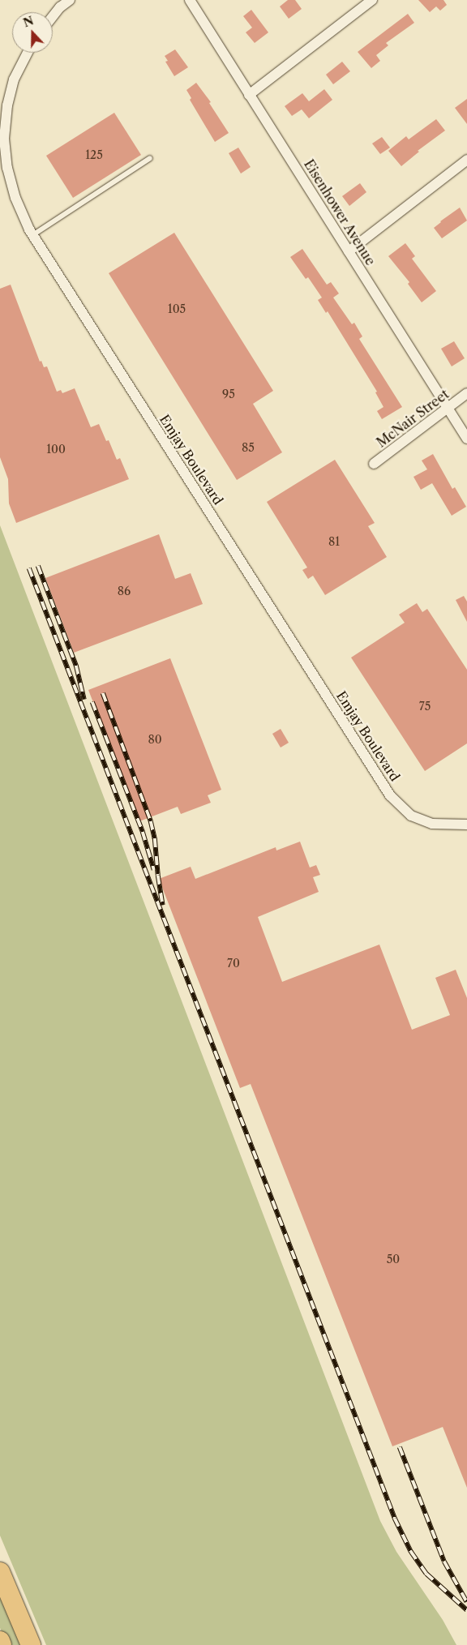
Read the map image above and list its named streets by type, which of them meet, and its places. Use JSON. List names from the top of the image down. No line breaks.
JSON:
{"streets":{"street":["Eisenhower Avenue","McNair Street","Emjay Boulevard"]},"crossings":[["Eisenhower Avenue","McNair Street"]],"house_numbers":["125","105","95","85","100","81","86","75","80","70","50"],"north":"top"}
